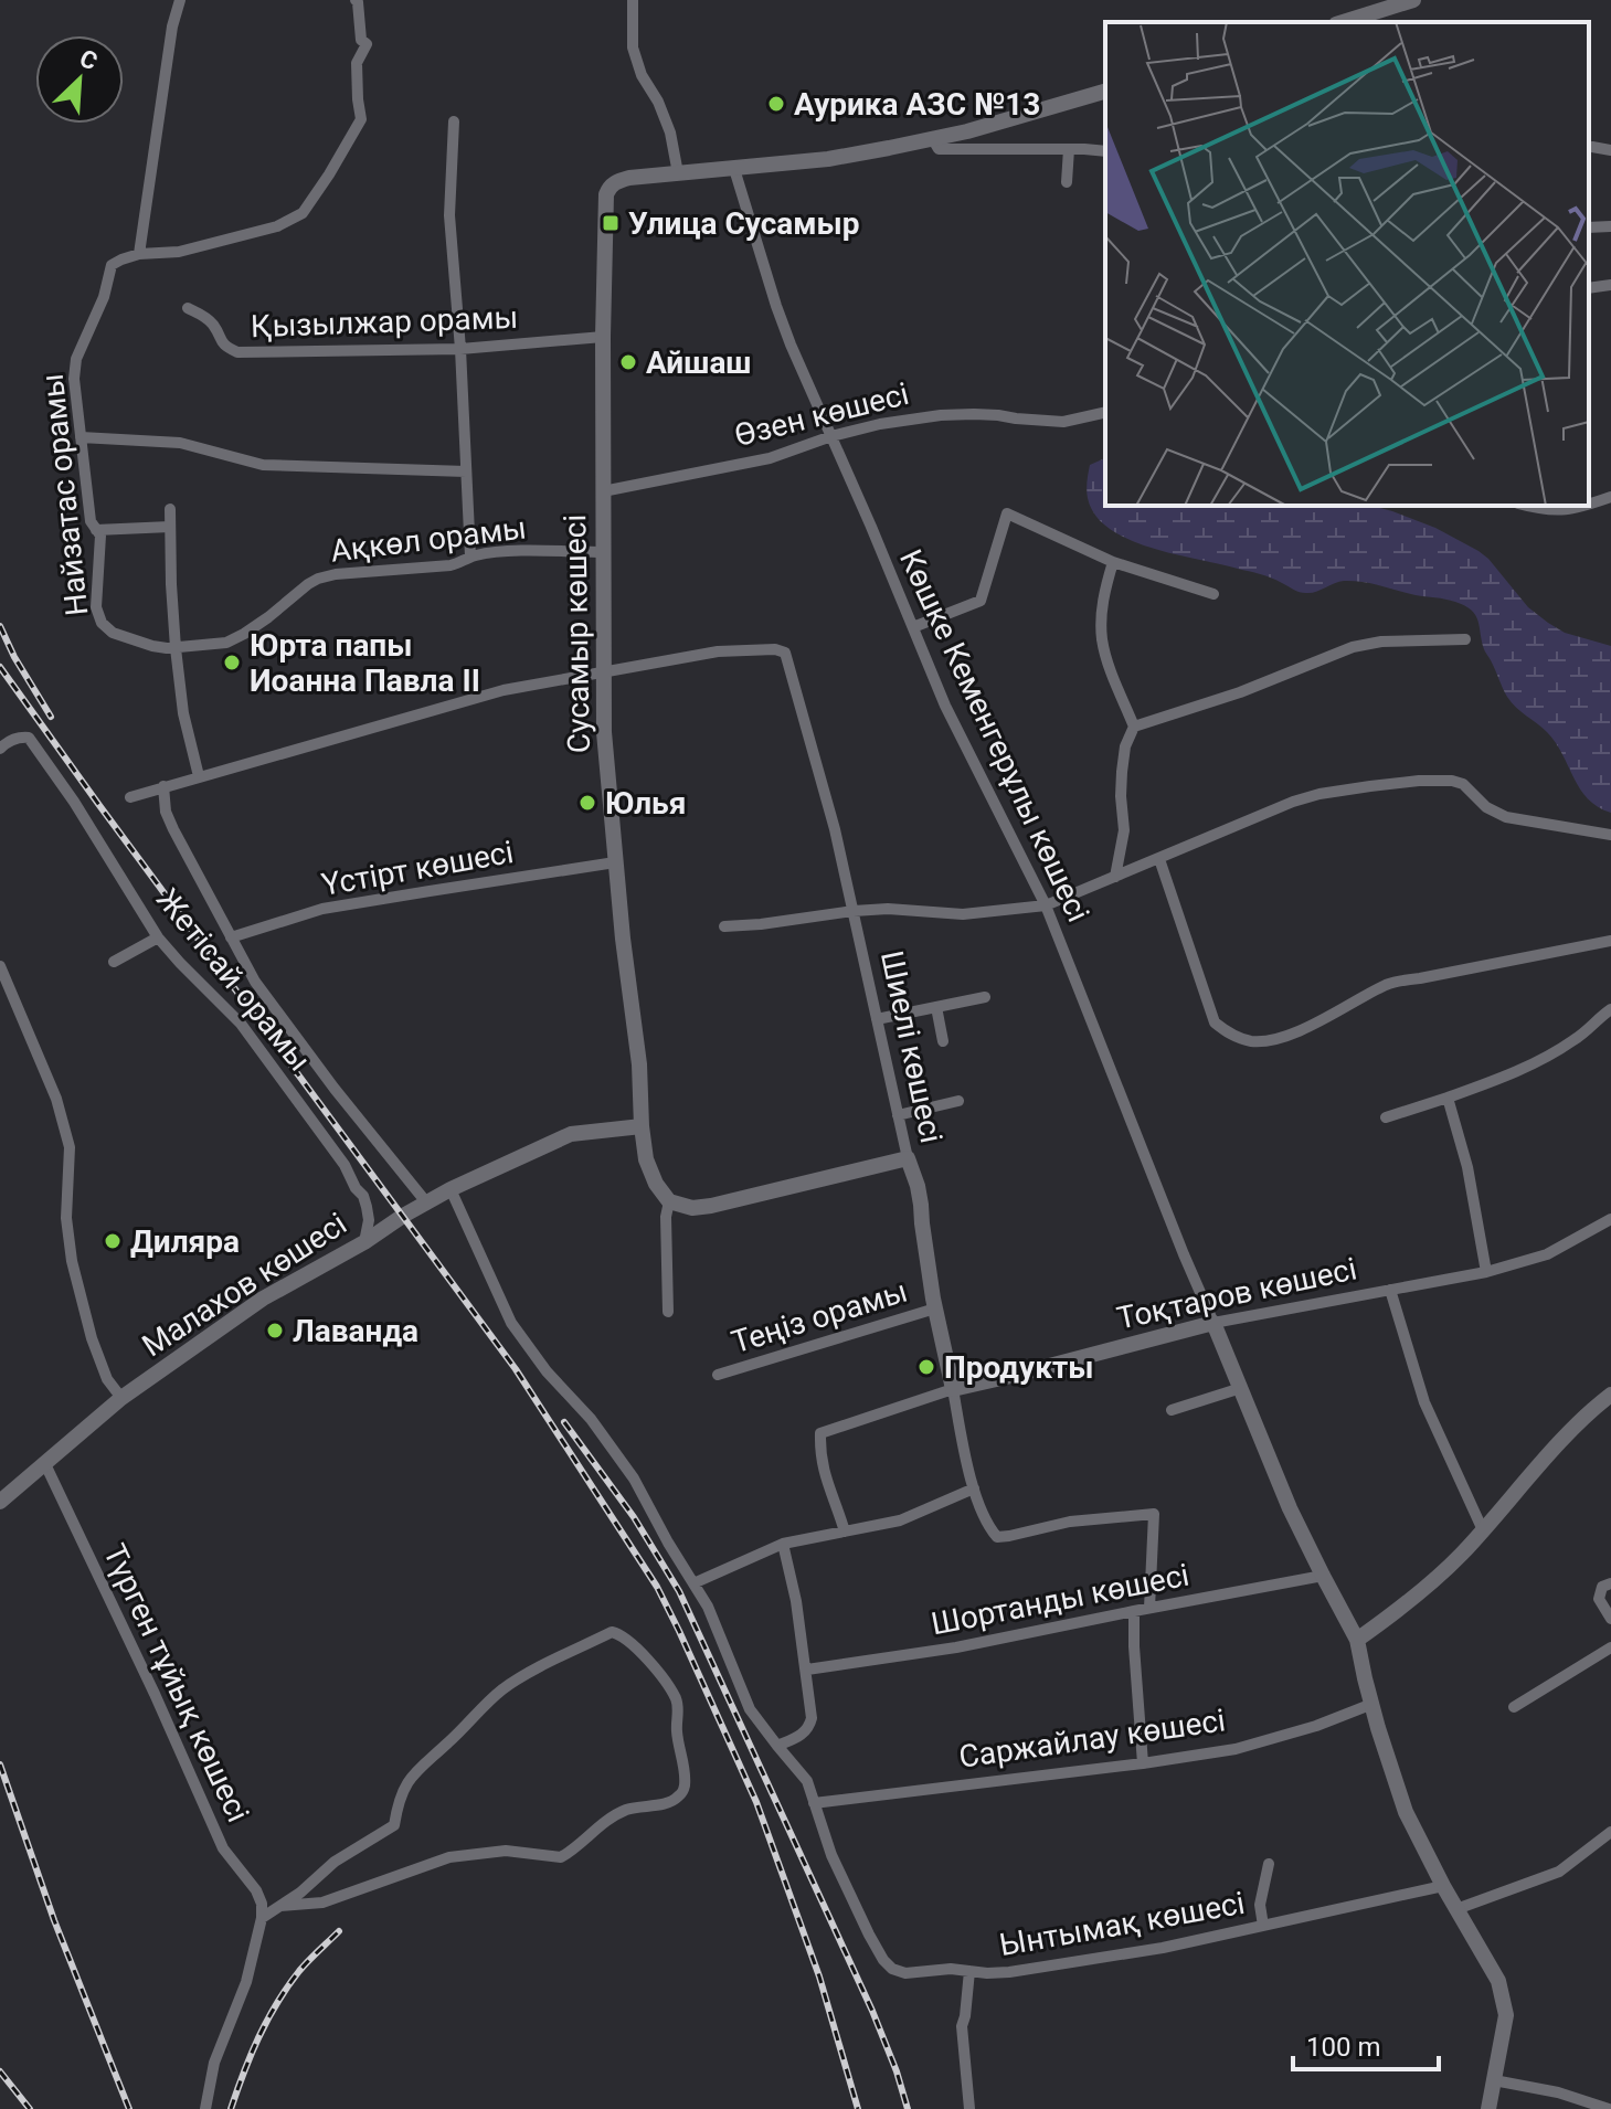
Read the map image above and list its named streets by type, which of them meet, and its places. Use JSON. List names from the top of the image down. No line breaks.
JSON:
{"streets":{"main road":["Сусамыр көшесі","Шиелі көшесі","Малахов көшесі","Тоқтаров көшесі"],"street":["Қызылжар орамы","Өзен көшесі","Найзатас орамы","Ақкөл орамы","Көшке Кеменгерұлы көшесі","Үстірт көшесі","Жетісай орамы","Теңіз орамы","Шортанды көшесі","Түрген тұйық көшесі","Саржайлау көшесі","Ынтымақ көшесі"]},"crossings":[["Қызылжар орамы","Сусамыр көшесі"],["Өзен көшесі","Сусамыр көшесі"],["Өзен көшесі","Көшке Кеменгерұлы көшесі"],["Найзатас орамы","Ақкөл орамы"],["Ақкөл орамы","Сусамыр көшесі"],["Сусамыр көшесі","Үстірт көшесі"],["Сусамыр көшесі","Шиелі көшесі"],["Сусамыр көшесі","Малахов көшесі"],["Көшке Кеменгерұлы көшесі","Тоқтаров көшесі"],["Жетісай орамы","Малахов көшесі"],["Шиелі көшесі","Тоқтаров көшесі"],["Шиелі көшесі","Теңіз орамы"],["Шиелі көшесі","Шортанды көшесі"],["Малахов көшесі","Түрген тұйық көшесі"],["Малахов көшесі","Ынтымақ көшесі"],["Саржайлау көшесі","Ынтымақ көшесі"]],"places":{"other":["Аурика АЗС №13","Айшаш","Юрта папы Иоанна Павла II","Юлья","Диляра","Лаванда","Продукты"],"transit":["Улица Сусамыр"]},"scale_bar":"100 m","north":"top right"}
